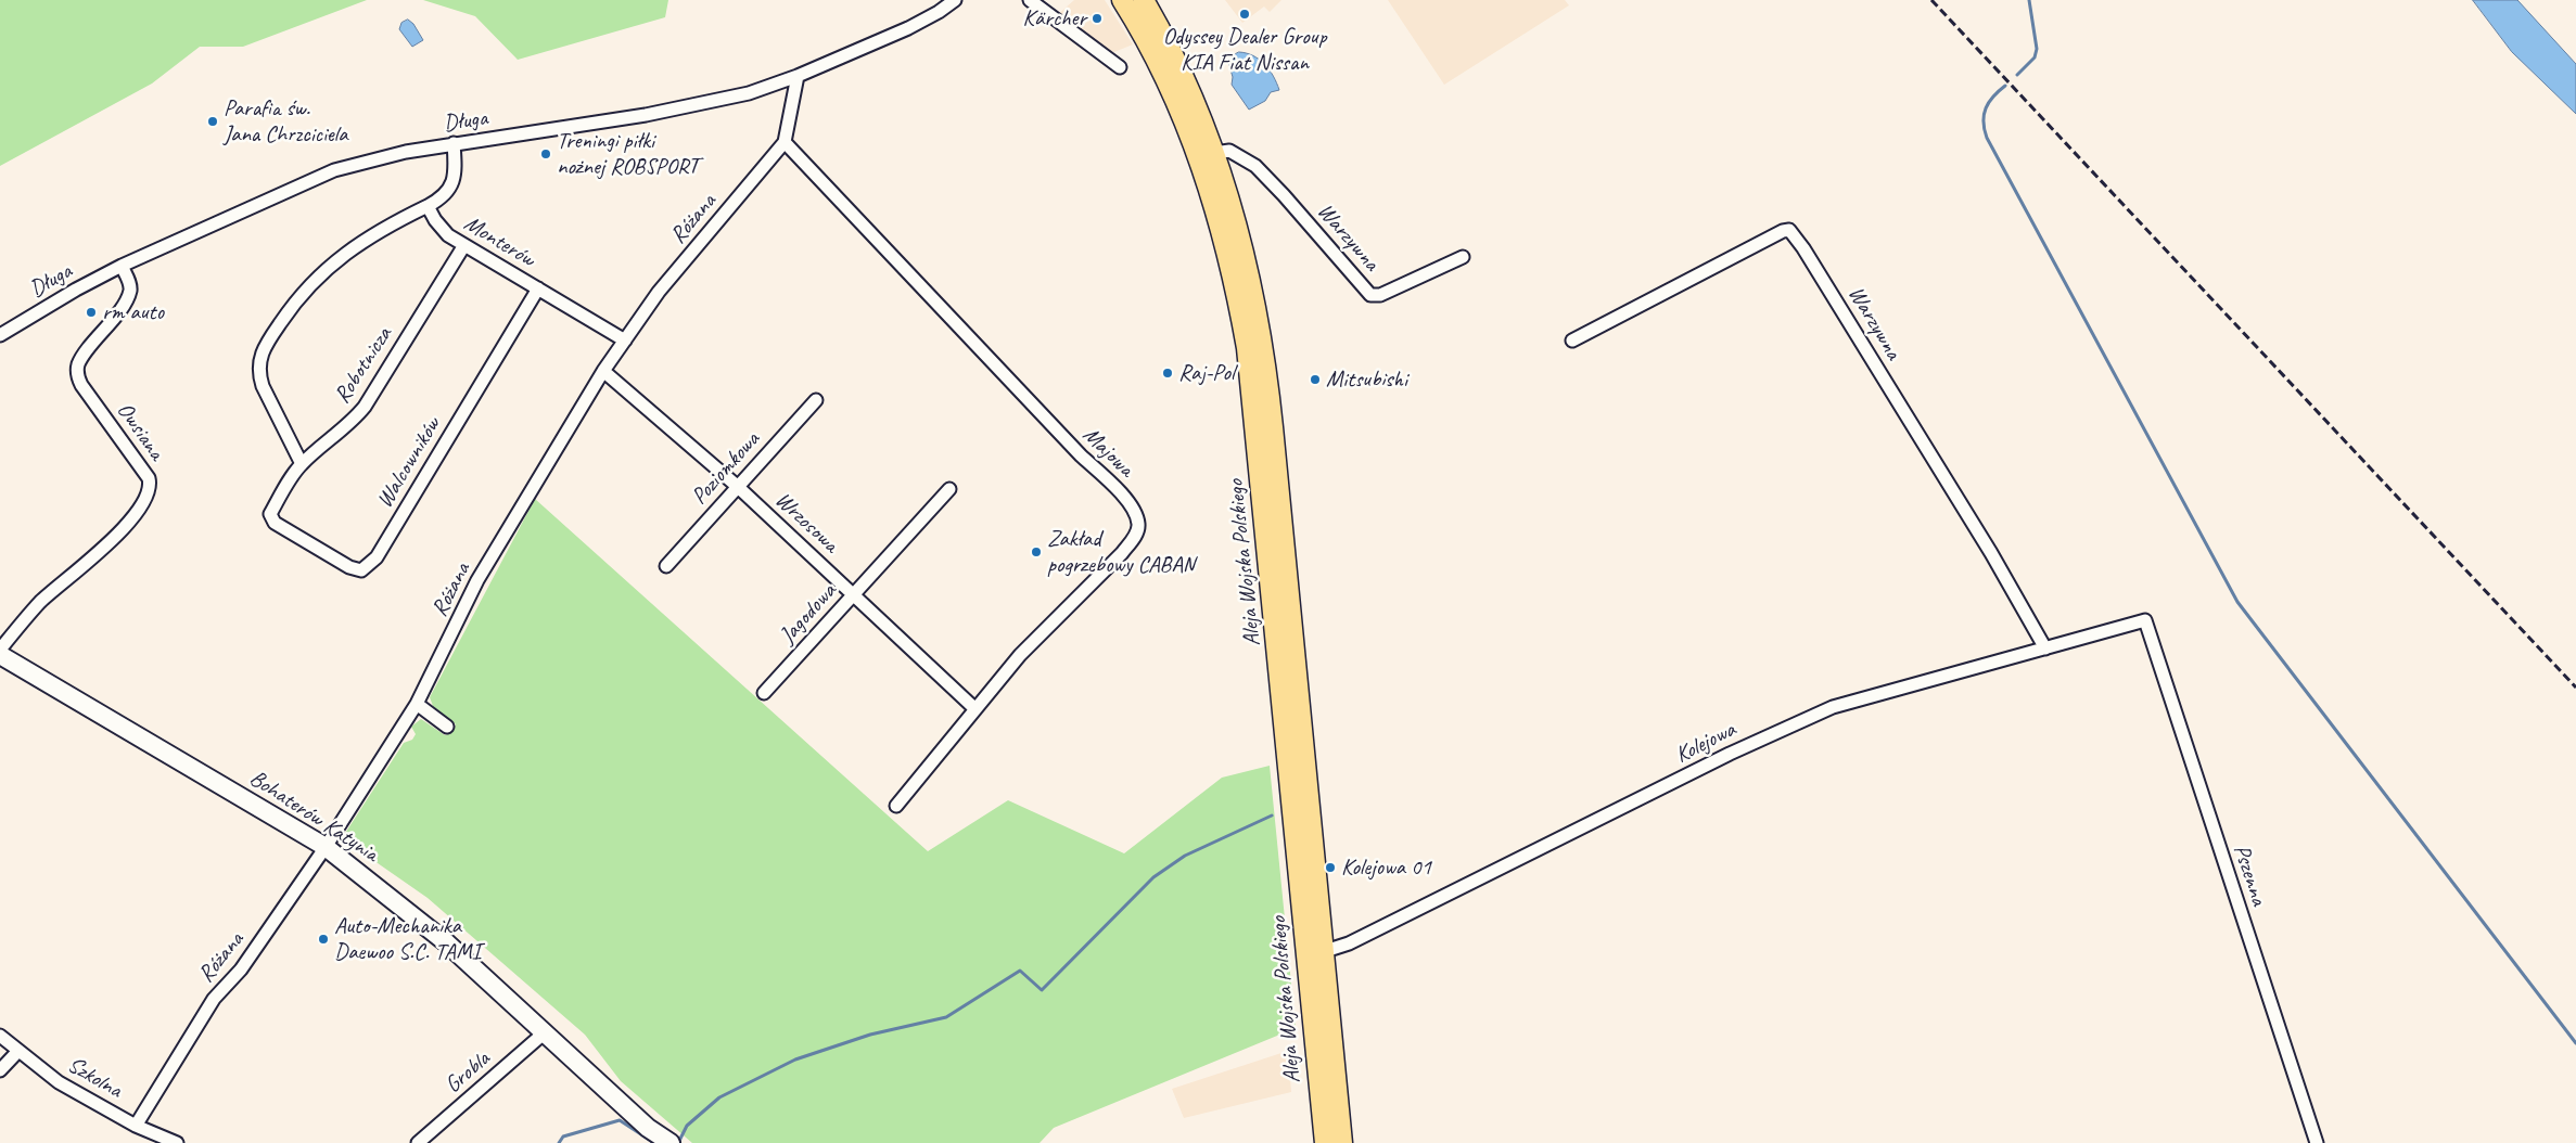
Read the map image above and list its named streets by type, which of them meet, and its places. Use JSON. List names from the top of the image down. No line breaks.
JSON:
{"streets":{"main road":["Aleja Wojska Polskiego"],"street":["Długa","Różana","Warzywna","Monterów","Robotnicza","Owsiana","Majowa","Walcowników","Poziomkowa","Wrzosowa","Jagodowa","Kolejowa","Bohaterów Katynia","Pszenna","Grobla","Szkolna"]},"crossings":[["Długa","Różana"],["Długa","Monterów"],["Długa","Owsiana"],["Różana","Monterów"],["Różana","Majowa"],["Różana","Wrzosowa"],["Różana","Bohaterów Katynia"],["Różana","Szkolna"],["Warzywna","Aleja Wojska Polskiego"],["Warzywna","Kolejowa"],["Monterów","Robotnicza"],["Monterów","Walcowników"],["Robotnicza","Walcowników"],["Majowa","Wrzosowa"],["Poziomkowa","Wrzosowa"],["Wrzosowa","Jagodowa"],["Aleja Wojska Polskiego","Kolejowa"],["Kolejowa","Pszenna"],["Bohaterów Katynia","Grobla"]],"places":["Odyssey Dealer Group KIA Fiat Nissan","Kärcher","Parafia św. Jana Chrzciciela","Treningi piłki nożnej ROBSPORT","rm auto","Raj-Pol","Mitsubishi","Zakład pogrzebowy CABAN","Kolejowa 01","Auto-Mechanika Daewoo S.C. TAMI"]}
